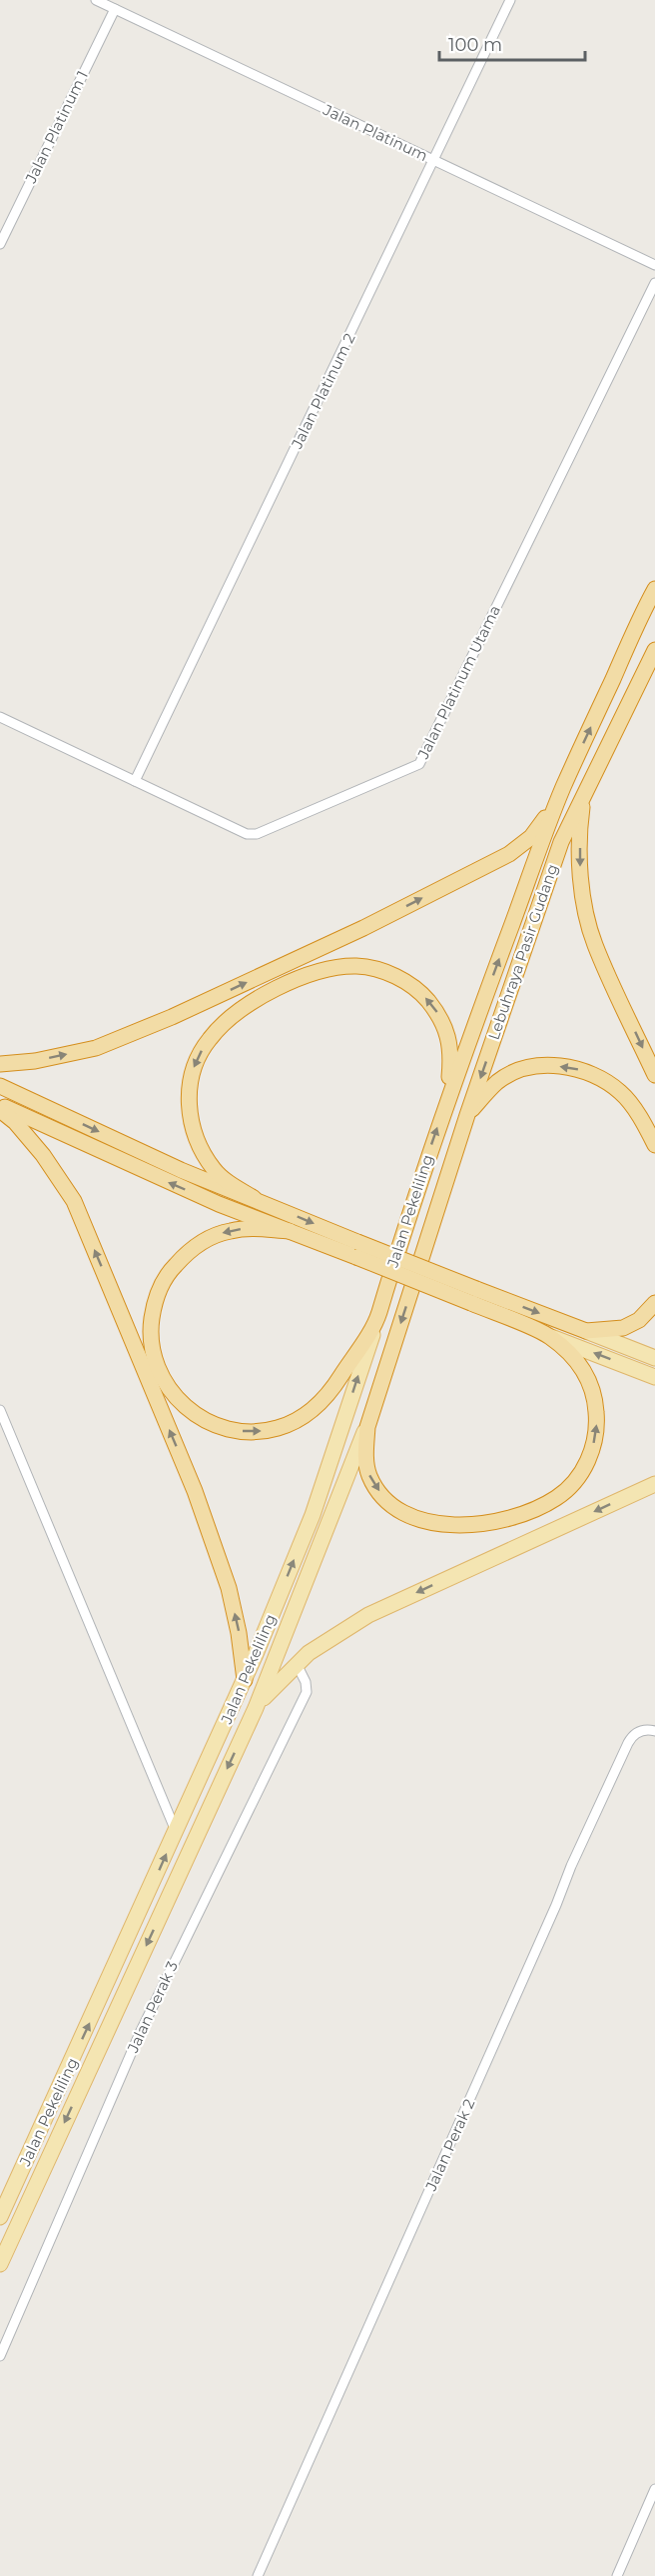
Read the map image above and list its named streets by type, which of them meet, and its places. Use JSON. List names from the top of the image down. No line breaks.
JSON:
{"streets":{"highway":["Lebuhraya Pasir Gudang","Jalan Pekeliling"],"street":["Jalan Platinum 1","Jalan Platinum","Jalan Platinum 2","Jalan Platinum Utama","Jalan Perak 3","Jalan Perak 2"]},"crossings":[["Jalan Platinum 1","Jalan Platinum"],["Jalan Platinum","Jalan Platinum 2"],["Jalan Platinum 2","Jalan Platinum Utama"],["Lebuhraya Pasir Gudang","Jalan Pekeliling"]],"scale_bar":"100 m"}
